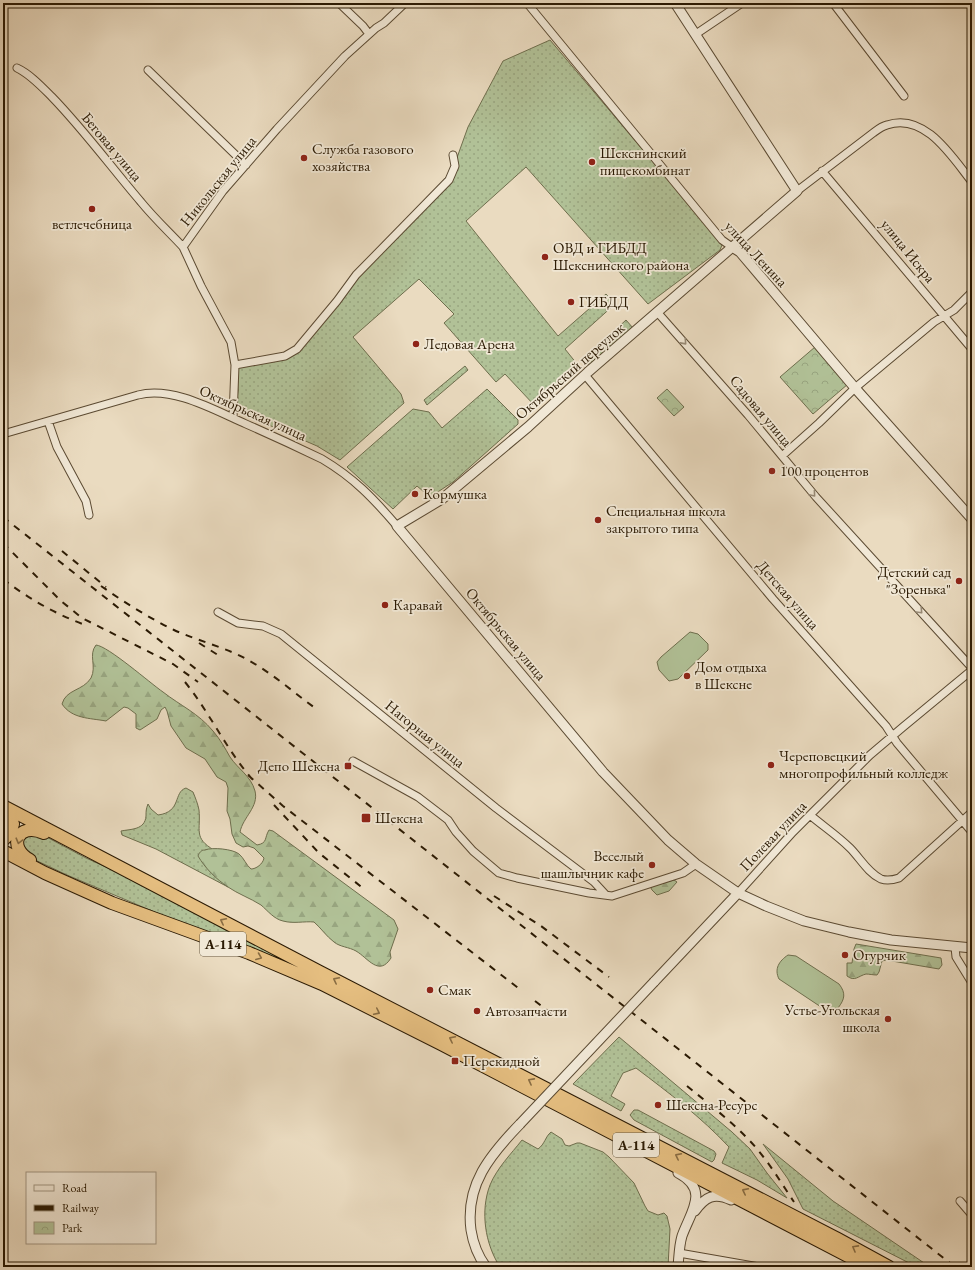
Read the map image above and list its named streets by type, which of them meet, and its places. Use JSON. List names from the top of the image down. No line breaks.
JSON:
{"streets":{"highway":["А-114"],"street":["Беговая улица","Никольская улица","улица Искра","улица Ленина","Октябрьский переулок","Садовая улица","Октябрьская улица","Детская улица","Нагорная улица","Полевая улица"]},"crossings":[["Беговая улица","Никольская улица"],["Никольская улица","Октябрьская улица"],["улица Искра","Октябрьский переулок"],["улица Ленина","Октябрьский переулок"],["Октябрьский переулок","Садовая улица"],["Октябрьский переулок","Октябрьская улица"],["Октябрьский переулок","Детская улица"],["Садовая улица","Полевая улица"],["Октябрьская улица","Полевая улица"],["Детская улица","Полевая улица"]],"one_way":["Садовая улица"],"places":{"other":["Служба газового хозяйства","Шекснинский пищекомбинат","ветлечебница","ОВД и ГИБДД Шекснинского района","ГИБДД","Ледовая Арена","100 процентов","Кормушка","Специальная школа закрытого типа","Детский сад \"Зоренька\"","Каравай","Дом отдыха в Шекснe","Череповецкий многопрофильный колледж","Веселый шашлычник кафе","Огурчик","Смак","Автозапчасти","Устье-Угольская школа","Шексна-Ресурс"],"transit":["Депо Шексна","Шексна","Перекидной"]},"legend":["Road","Railway","Park"]}
